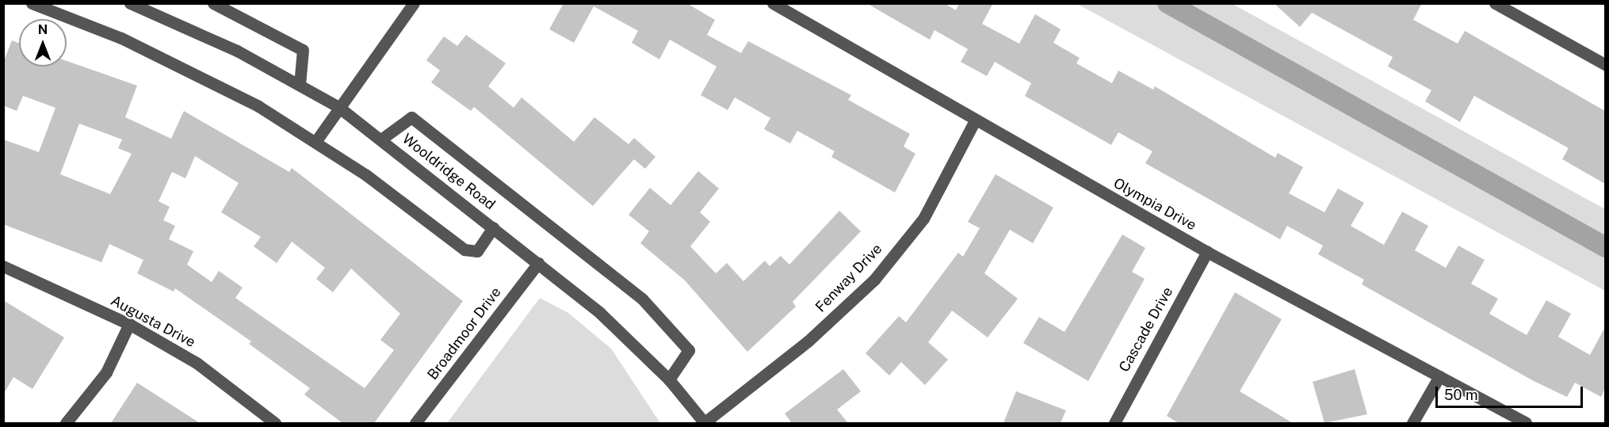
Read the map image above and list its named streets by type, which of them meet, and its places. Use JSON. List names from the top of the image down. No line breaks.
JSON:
{"streets":{"street":["Wooldridge Road","Olympia Drive","Fenway Drive","Augusta Drive","Cascade Drive","Broadmoor Drive"]},"crossings":[["Wooldridge Road","Fenway Drive"],["Wooldridge Road","Broadmoor Drive"],["Olympia Drive","Fenway Drive"],["Olympia Drive","Cascade Drive"]],"scale_bar":"50 m","north":"top"}
